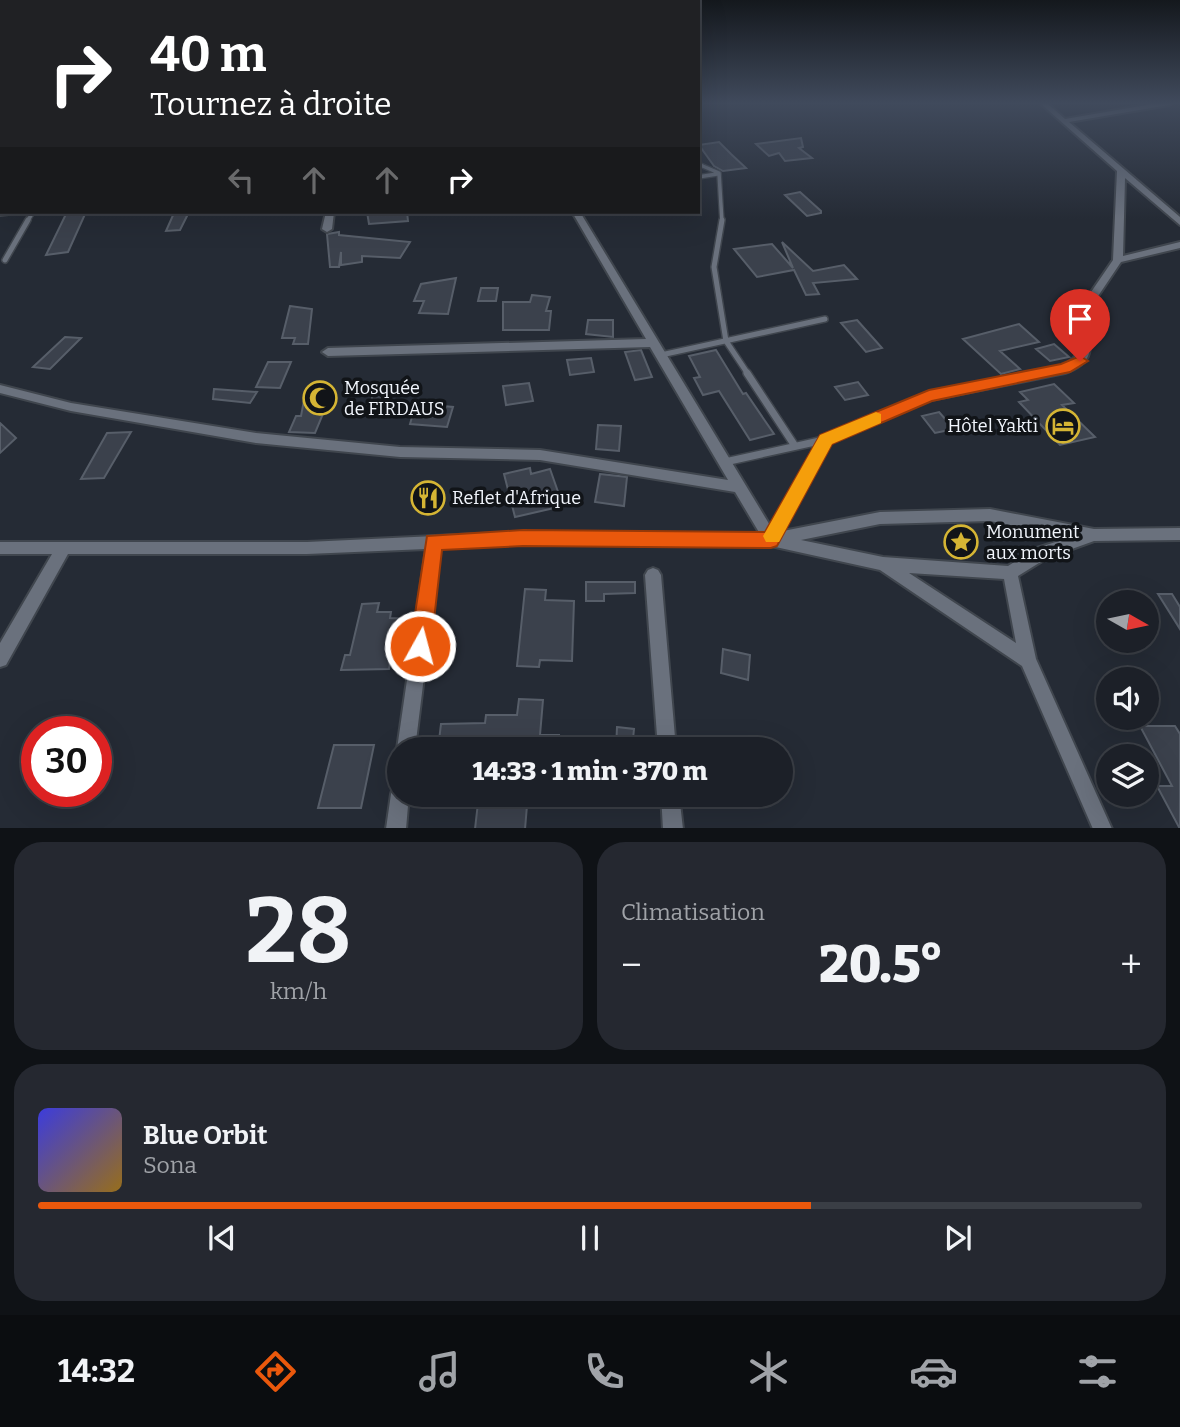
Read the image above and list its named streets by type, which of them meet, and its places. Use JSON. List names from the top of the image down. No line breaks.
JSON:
{"places":{"mosque":["Mosquée de FIRDAUS"],"hotel":["Hôtel Yakti"],"restaurant":["Reflet d'Afrique"],"place":["Monument aux morts"]},"north":"right","page":{"turn":["40 m","Tournez à droite"],"limit":"30","trip":"14:33 · 1 min · 370 m","tile":[["28","km/h"],"Climatisation"],"heat":["−","20.5°","+"],"song":["Blue Orbit","Sona"],"tabs":"14:32"}}
